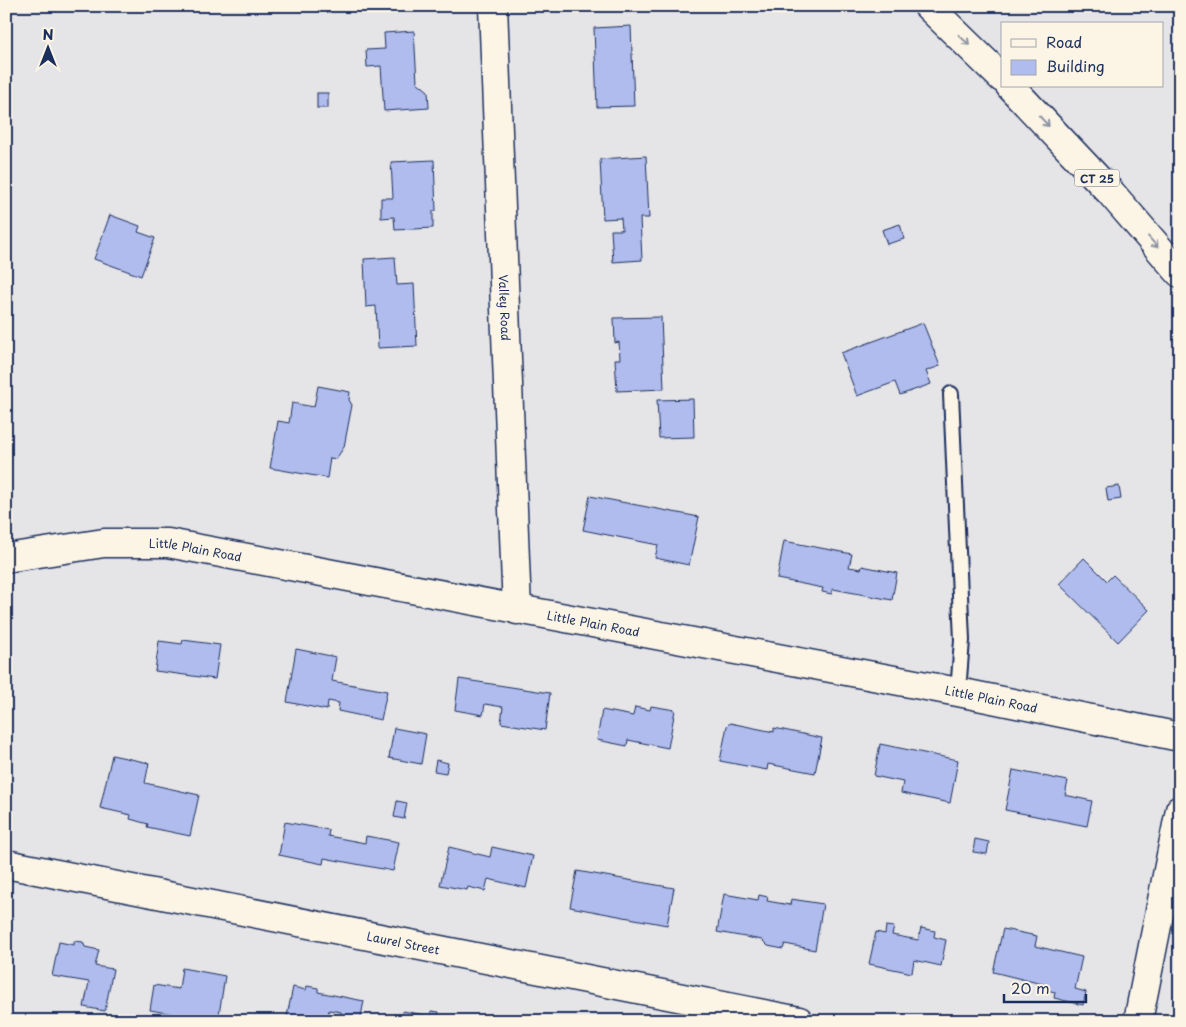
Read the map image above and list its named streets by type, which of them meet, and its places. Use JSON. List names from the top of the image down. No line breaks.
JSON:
{"streets":{"main road":["CT 25","Valley Road","Little Plain Road","Laurel Street"]},"crossings":[["Valley Road","Little Plain Road"]],"legend":["Road","Building"],"scale_bar":"20 m","north":"top"}
